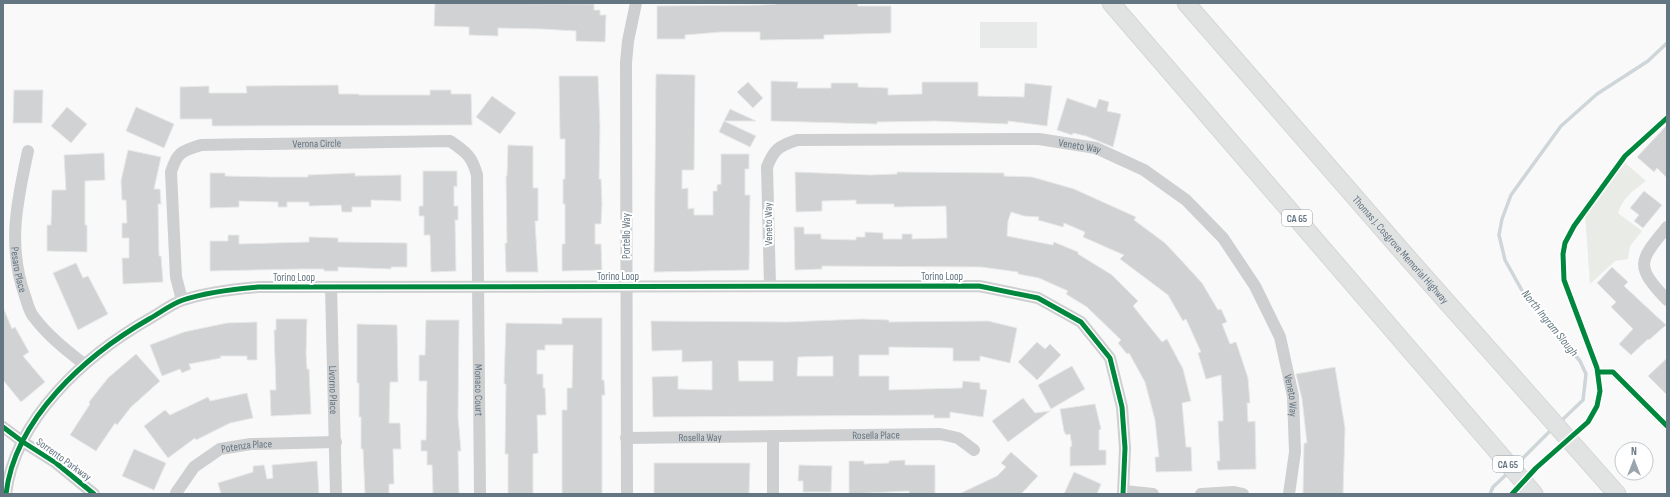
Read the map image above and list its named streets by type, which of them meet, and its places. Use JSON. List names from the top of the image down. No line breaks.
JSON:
{"streets":{"highway":["CA 65","Thomas J. Cosgrove Memorial Highway"],"street":["Verona Circle","Veneto Way","Portello Way","Pesaro Place","Torino Loop","Livorno Place","Monaco Court","Rosella Place","Rosella Way","Potenza Place","Sorrento Parkway"]},"crossings":[["Verona Circle","Torino Loop"],["Verona Circle","Monaco Court"],["Veneto Way","Torino Loop"],["Portello Way","Torino Loop"],["Portello Way","Rosella Way"],["Pesaro Place","Torino Loop"],["Torino Loop","Livorno Place"],["Torino Loop","Monaco Court"],["Torino Loop","Sorrento Parkway"],["Livorno Place","Potenza Place"],["Rosella Place","Rosella Way"]],"water":["North Ingram Slough"],"north":"top"}
